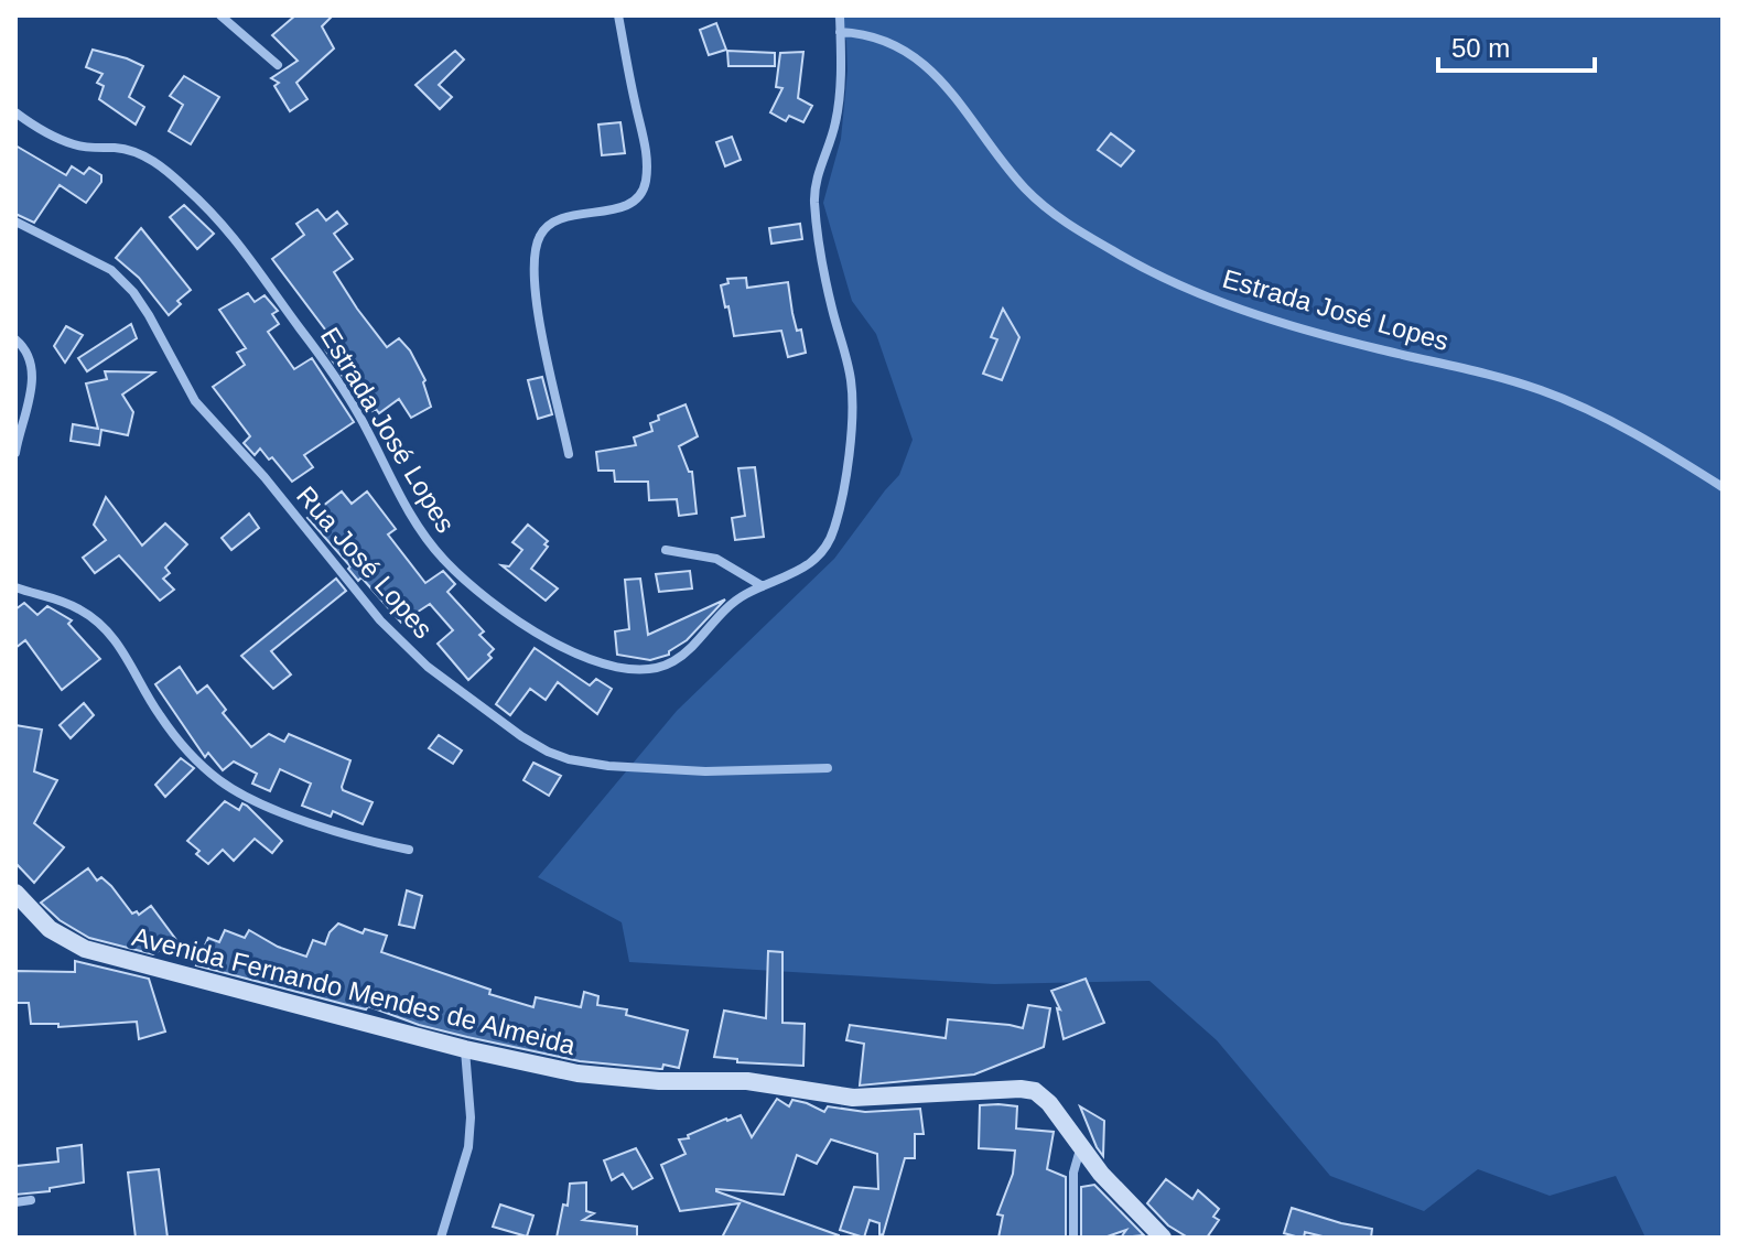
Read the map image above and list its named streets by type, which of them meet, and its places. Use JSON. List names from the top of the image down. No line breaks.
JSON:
{"streets":{"street":["Estrada José Lopes","Rua José Lopes","Avenida Fernando Mendes de Almeida"]},"scale_bar":"50 m"}
